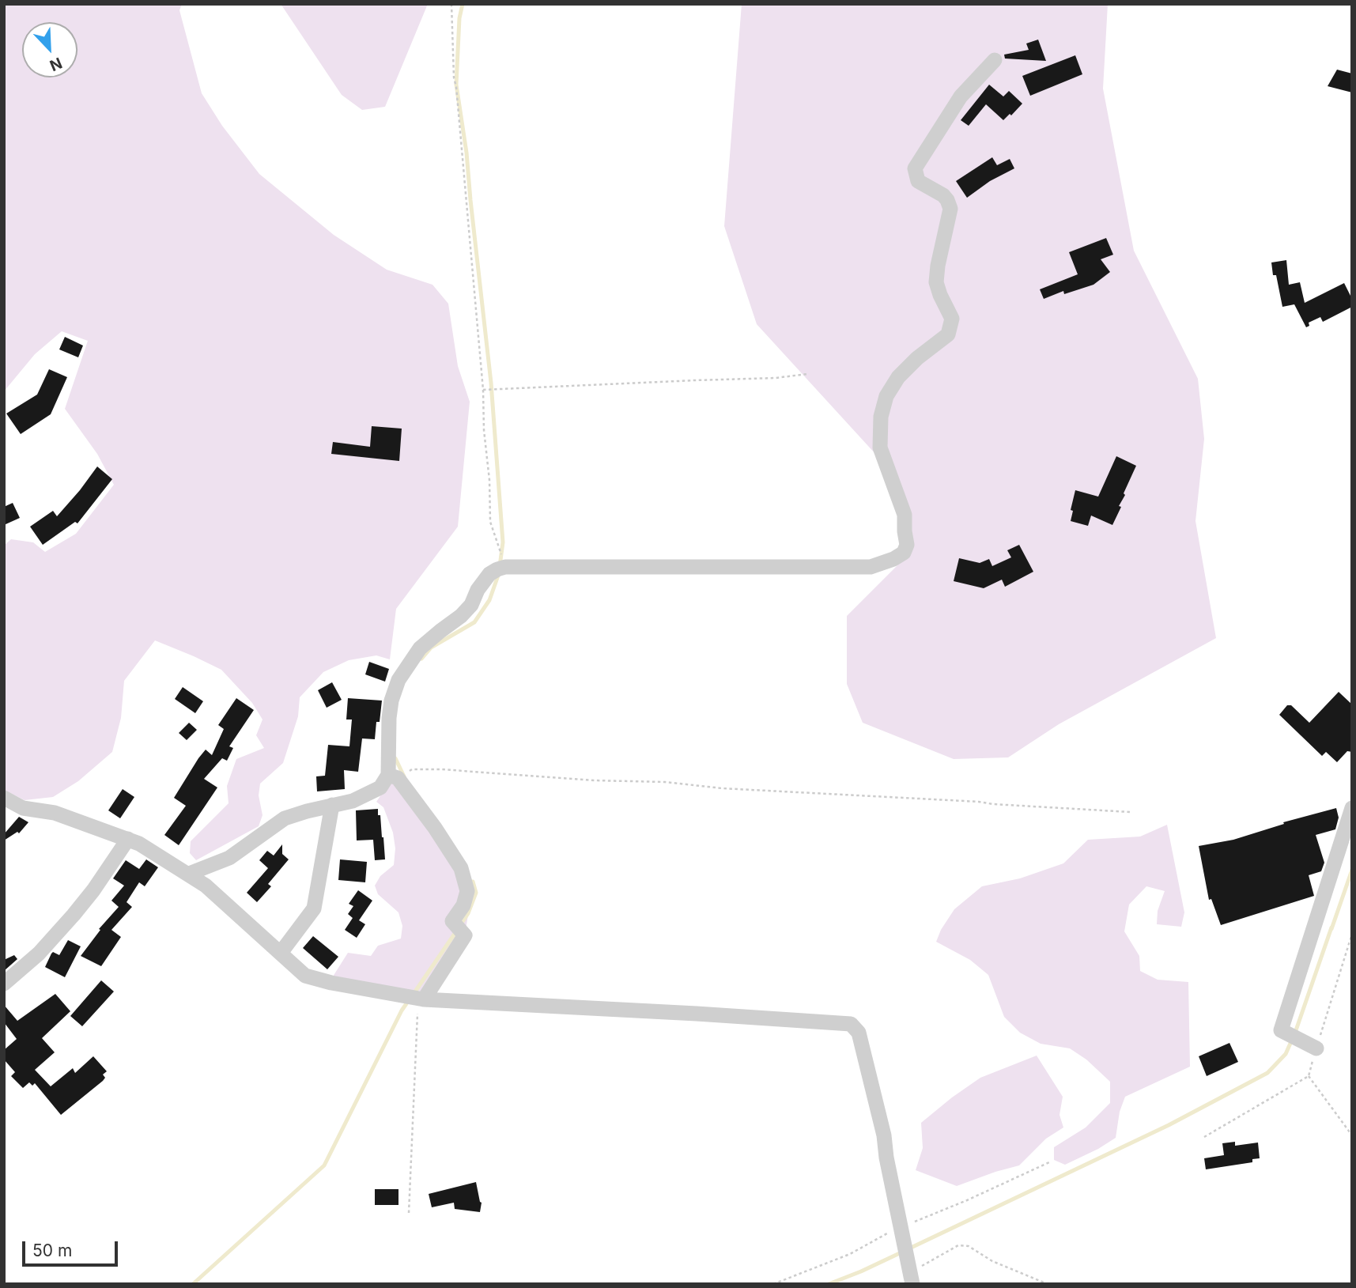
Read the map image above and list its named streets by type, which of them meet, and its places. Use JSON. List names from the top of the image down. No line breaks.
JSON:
{"scale_bar":"50 m","north":"bottom right"}
